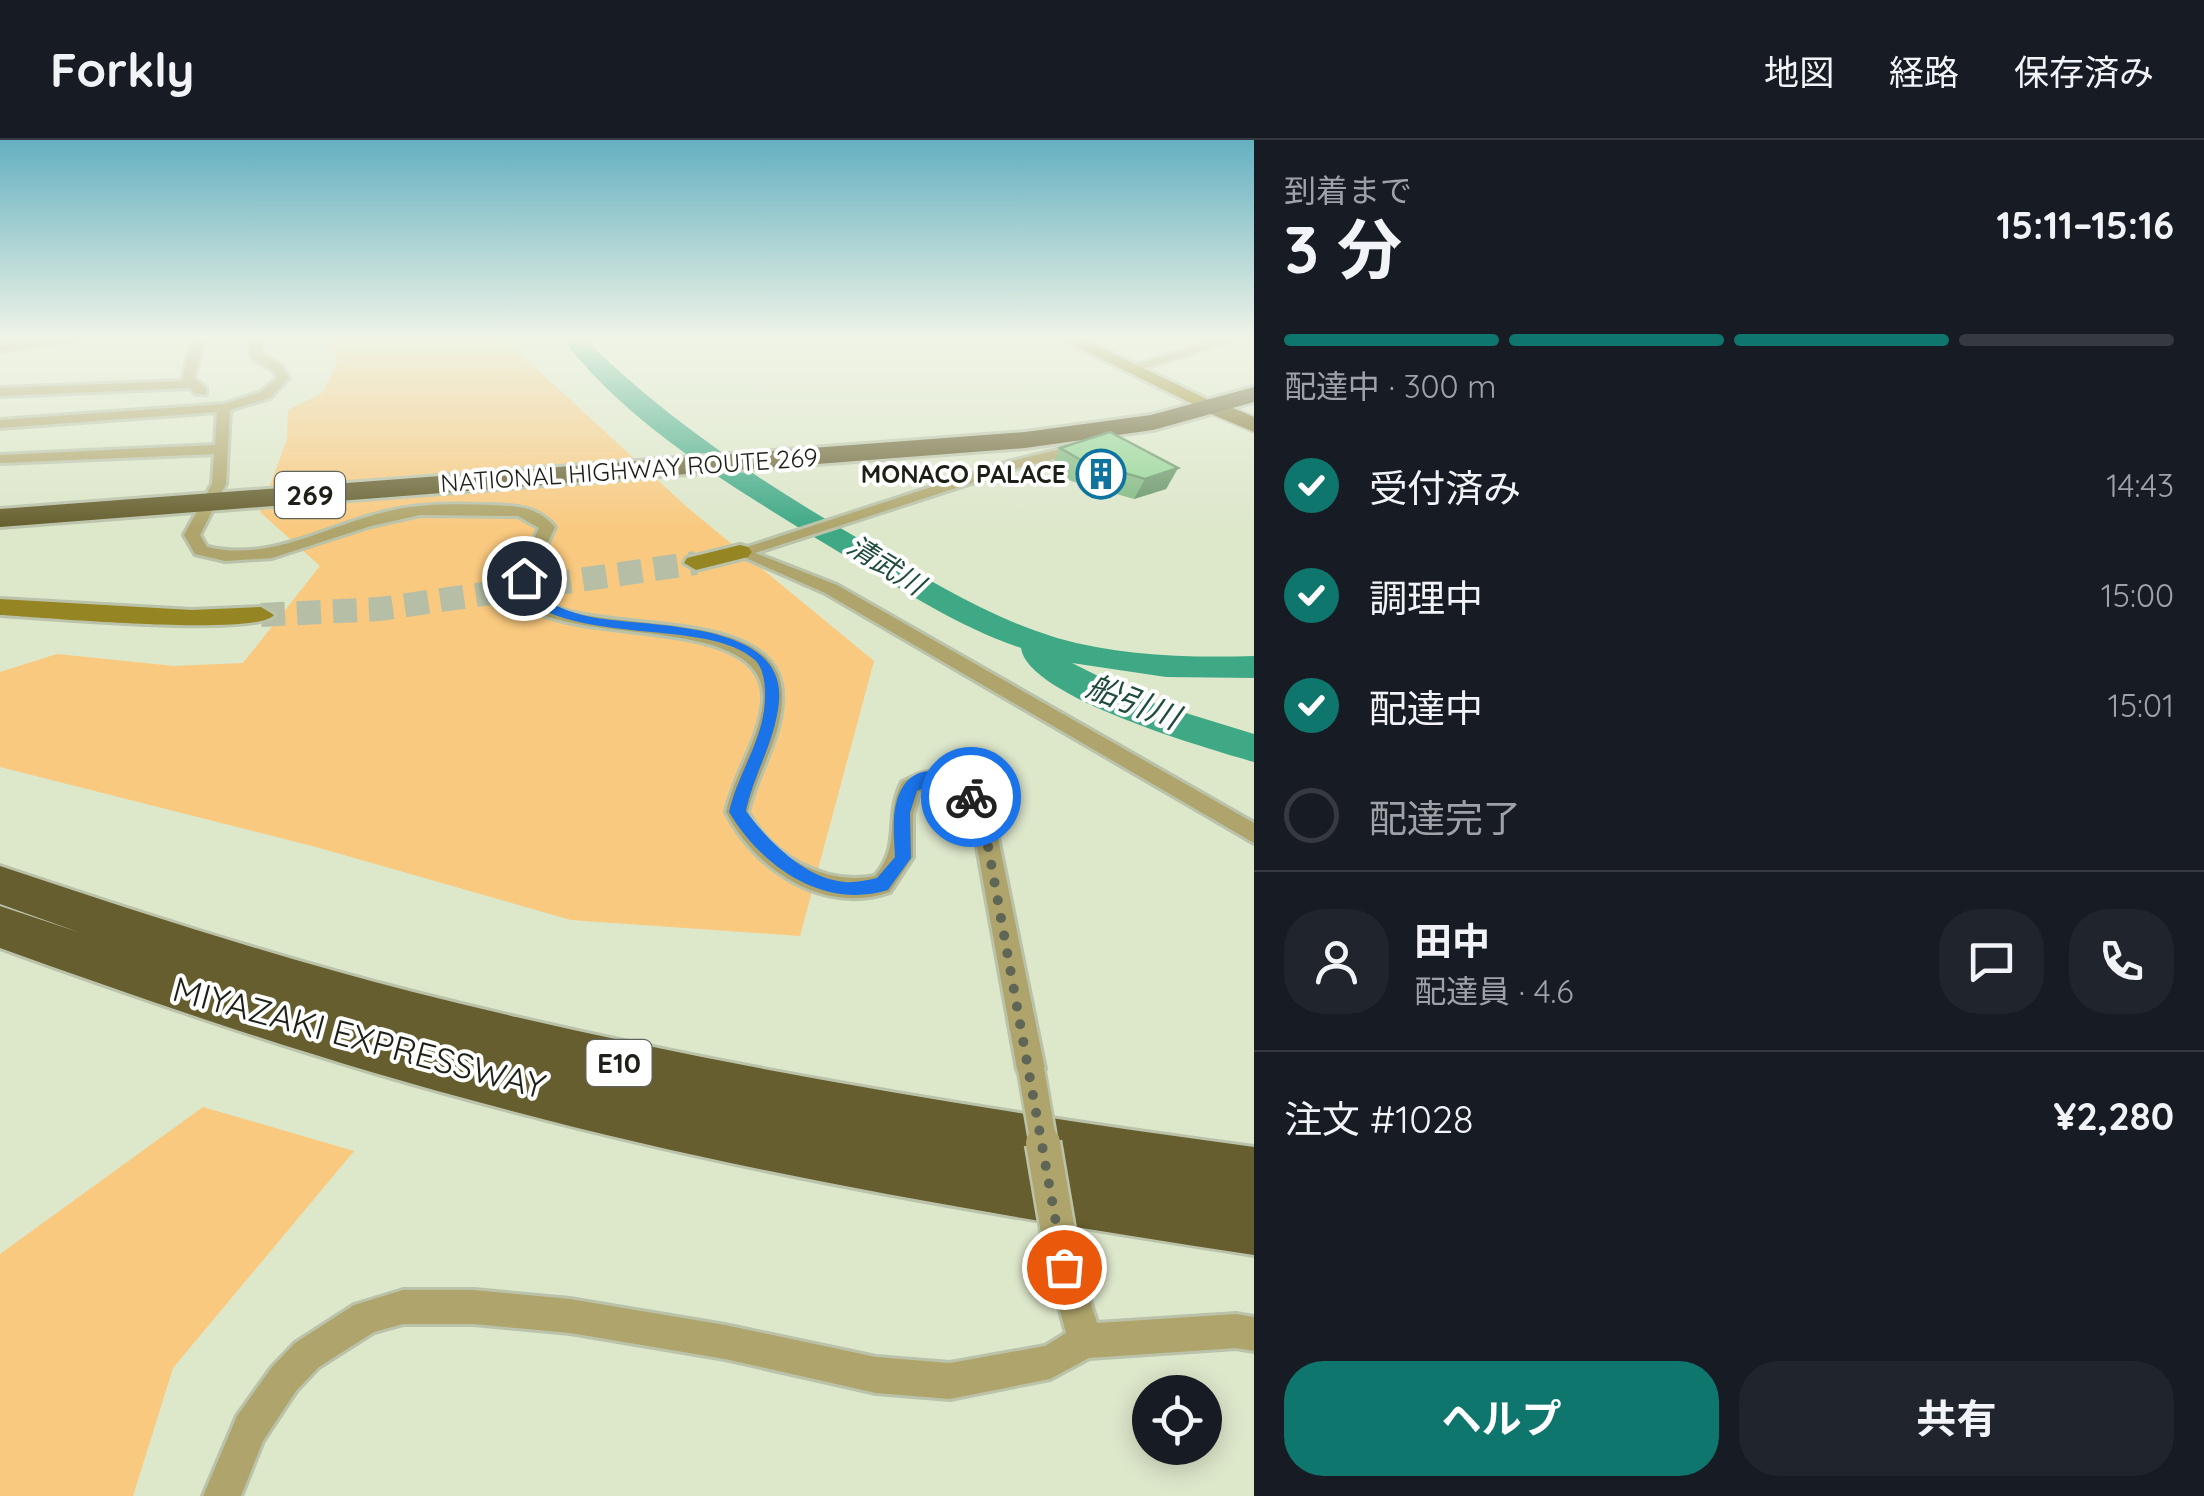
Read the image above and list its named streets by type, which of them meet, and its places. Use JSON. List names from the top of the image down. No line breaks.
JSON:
{"streets":{"highway":["NATIONAL HIGHWAY ROUTE 269","269","MIYAZAKI EXPRESSWAY","E10"]},"water":["清武川","船引川"],"places":{"building":["MONACO PALACE"]},"page":{"header":"Forkly","nav":["地図","経路","保存済み"],"heading":["3 分","到着まで","15:11–15:16"],"panel":["田中","配達員 · 4.6","注文 #1028","¥2,280"],"bar":"配達中 · 300 m","list":[["受付済み","14:43"],["調理中","15:00"],["配達中","15:01"],"配達完了"],"buttons":["ヘルプ","共有"]}}
